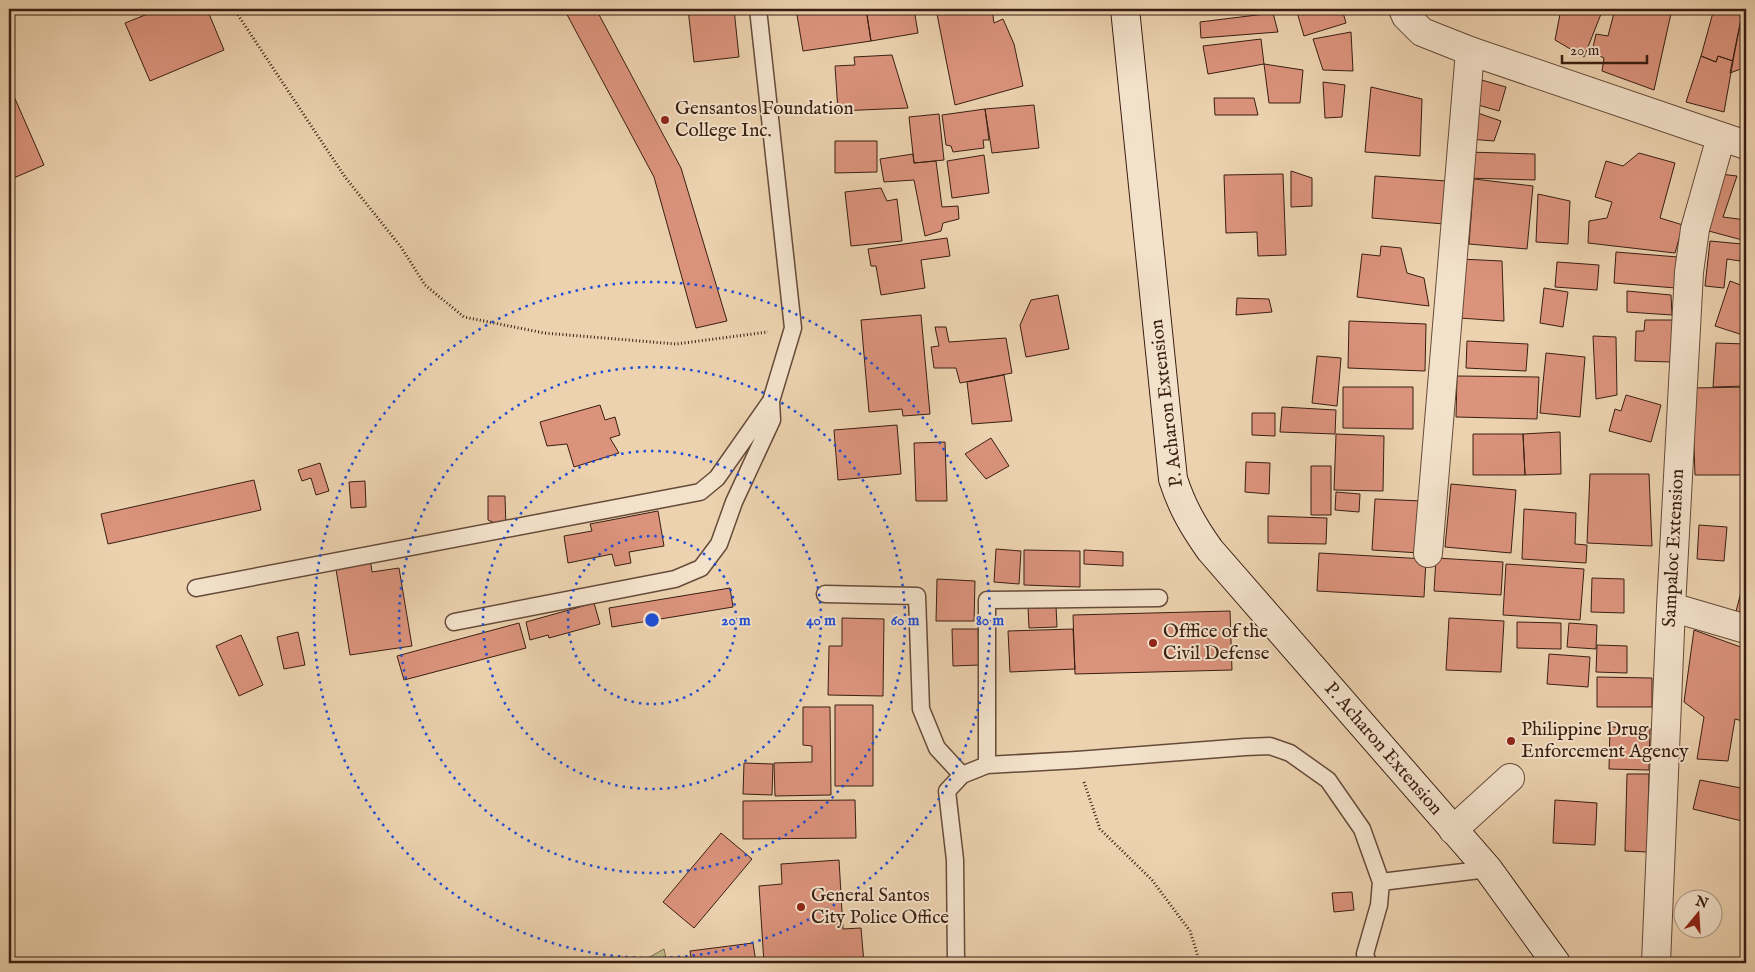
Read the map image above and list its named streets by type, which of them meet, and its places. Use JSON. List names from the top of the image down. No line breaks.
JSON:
{"streets":{"street":["P. Acharon Extension","Sampaloc Extension"]},"places":["Gensantos Foundation College Inc.","Offfice of the Civil Defense","Philippine Drug Enforcement Agency","General Santos City Police Office"],"scale_bar":"20 m","north":"top","rings":["20 m","40 m","60 m","80 m"]}
